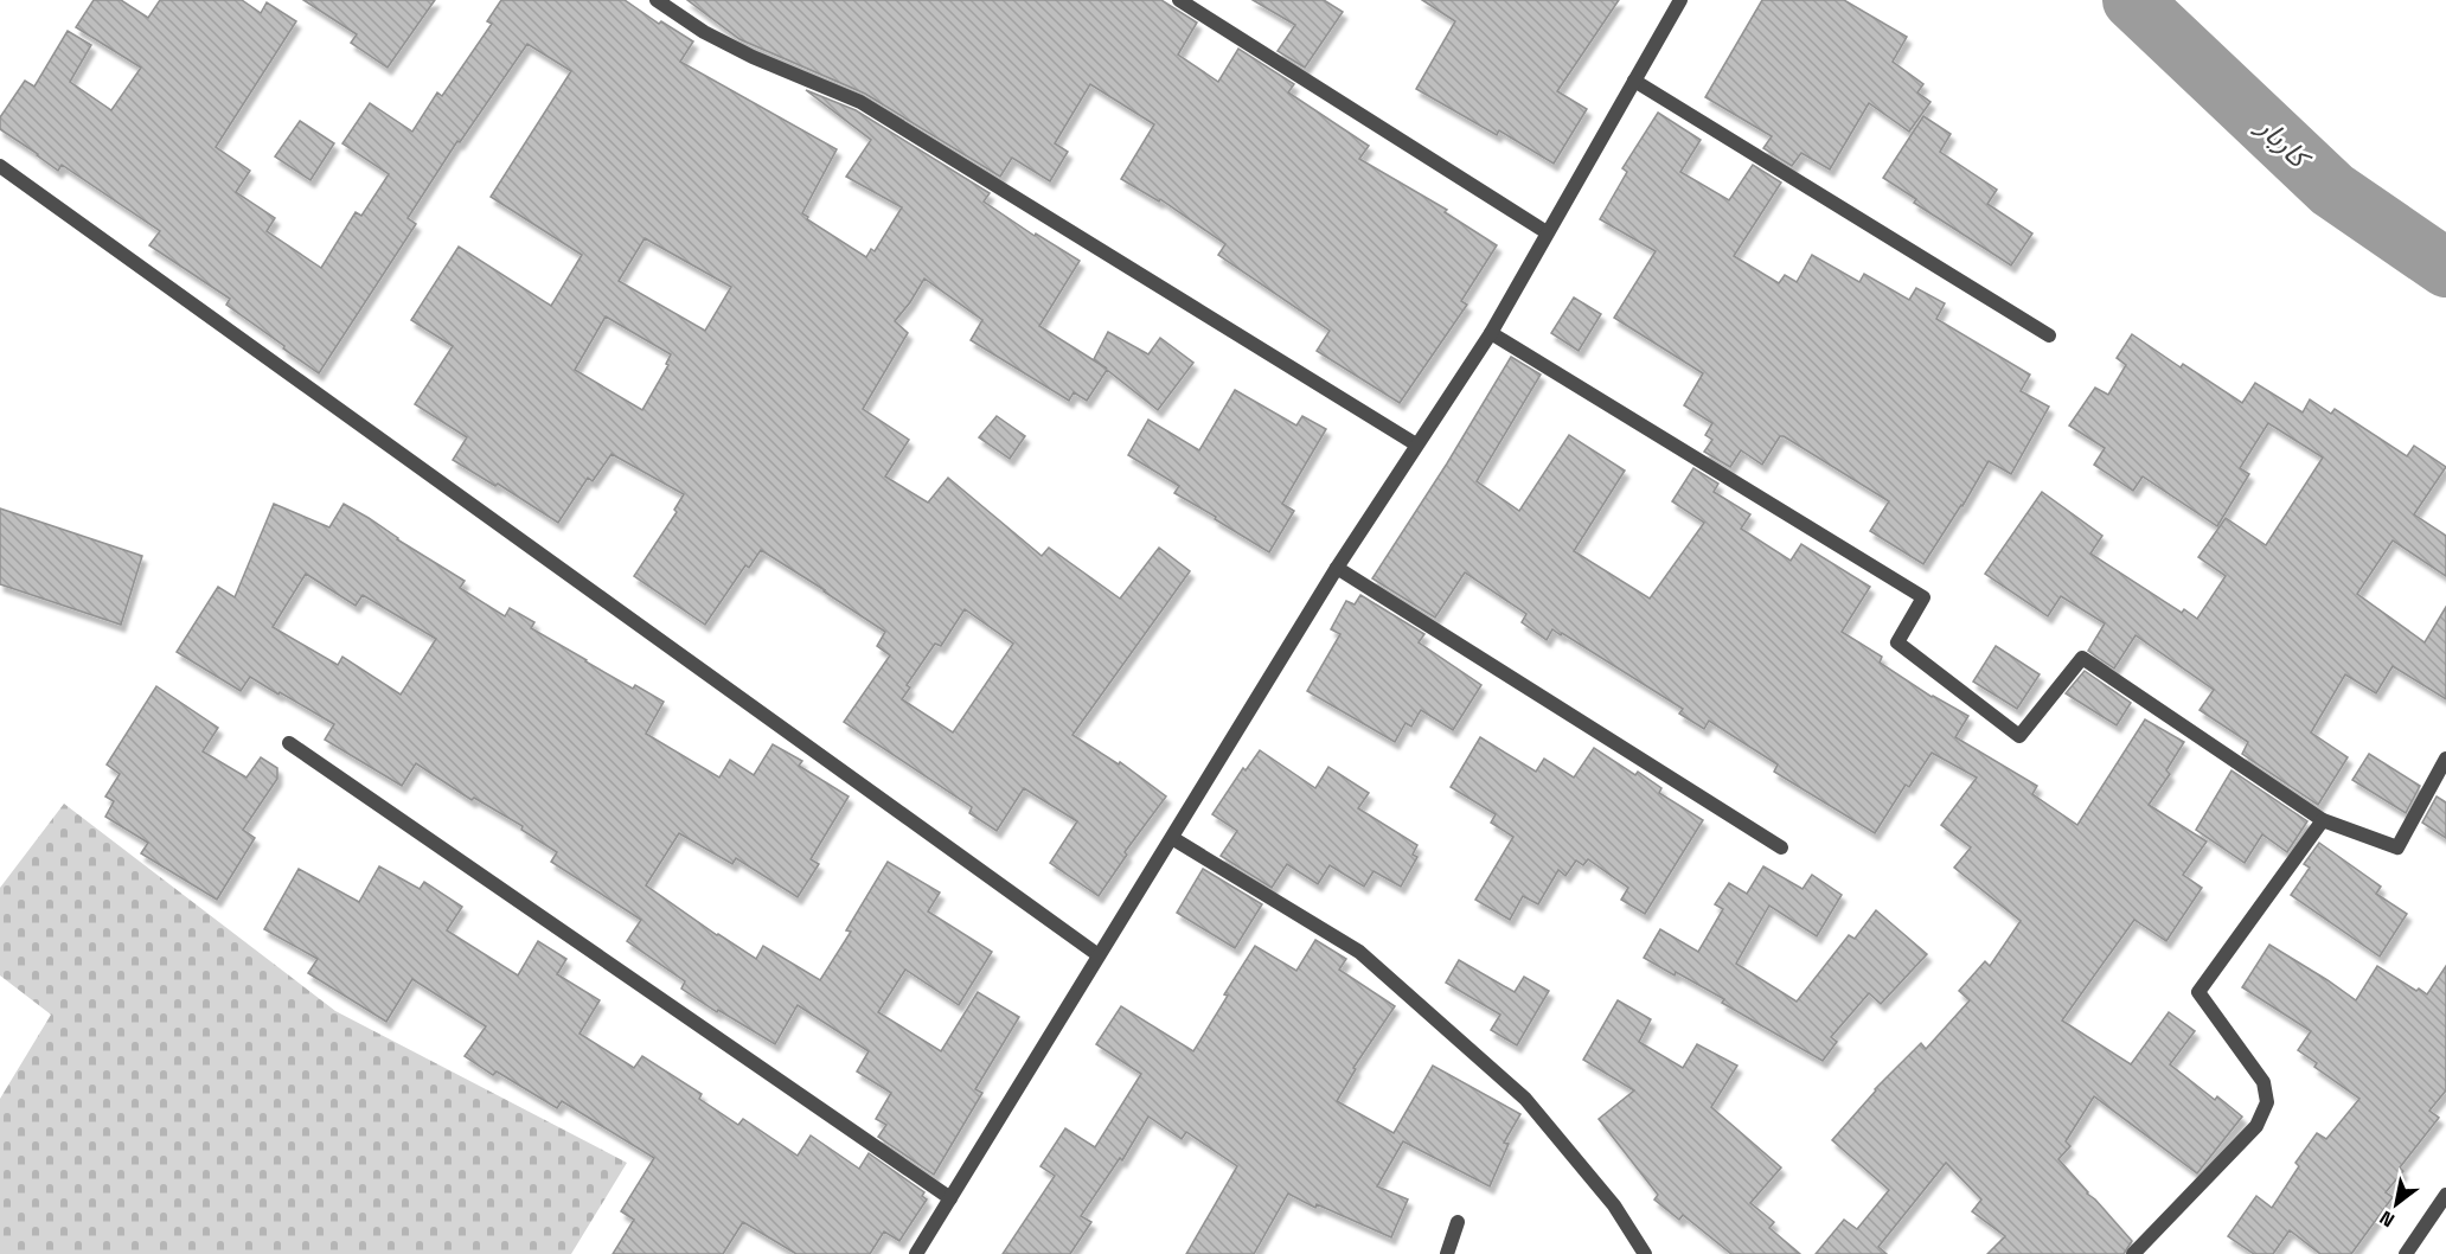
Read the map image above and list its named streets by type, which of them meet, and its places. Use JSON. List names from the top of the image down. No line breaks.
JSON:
{"water":["کاربار"],"north":"bottom left"}
